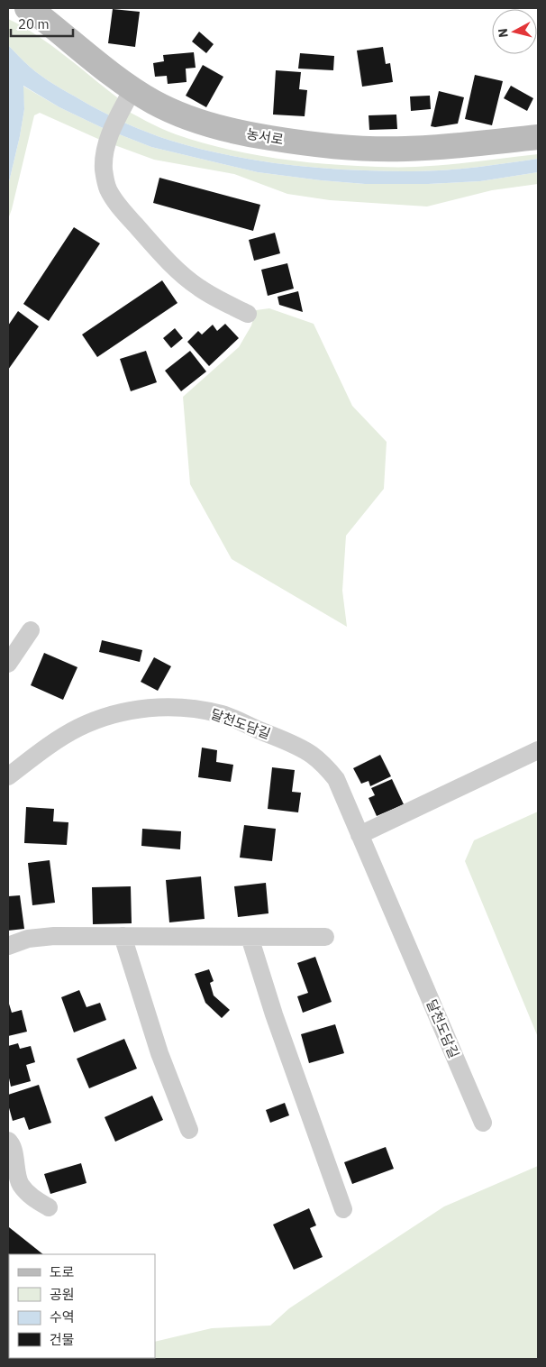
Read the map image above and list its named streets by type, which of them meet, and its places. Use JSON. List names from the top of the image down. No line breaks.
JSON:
{"streets":{"street":["농서로","달천도담길"]},"legend":["도로","공원","수역","건물"],"scale_bar":"20 m","north":"left"}
